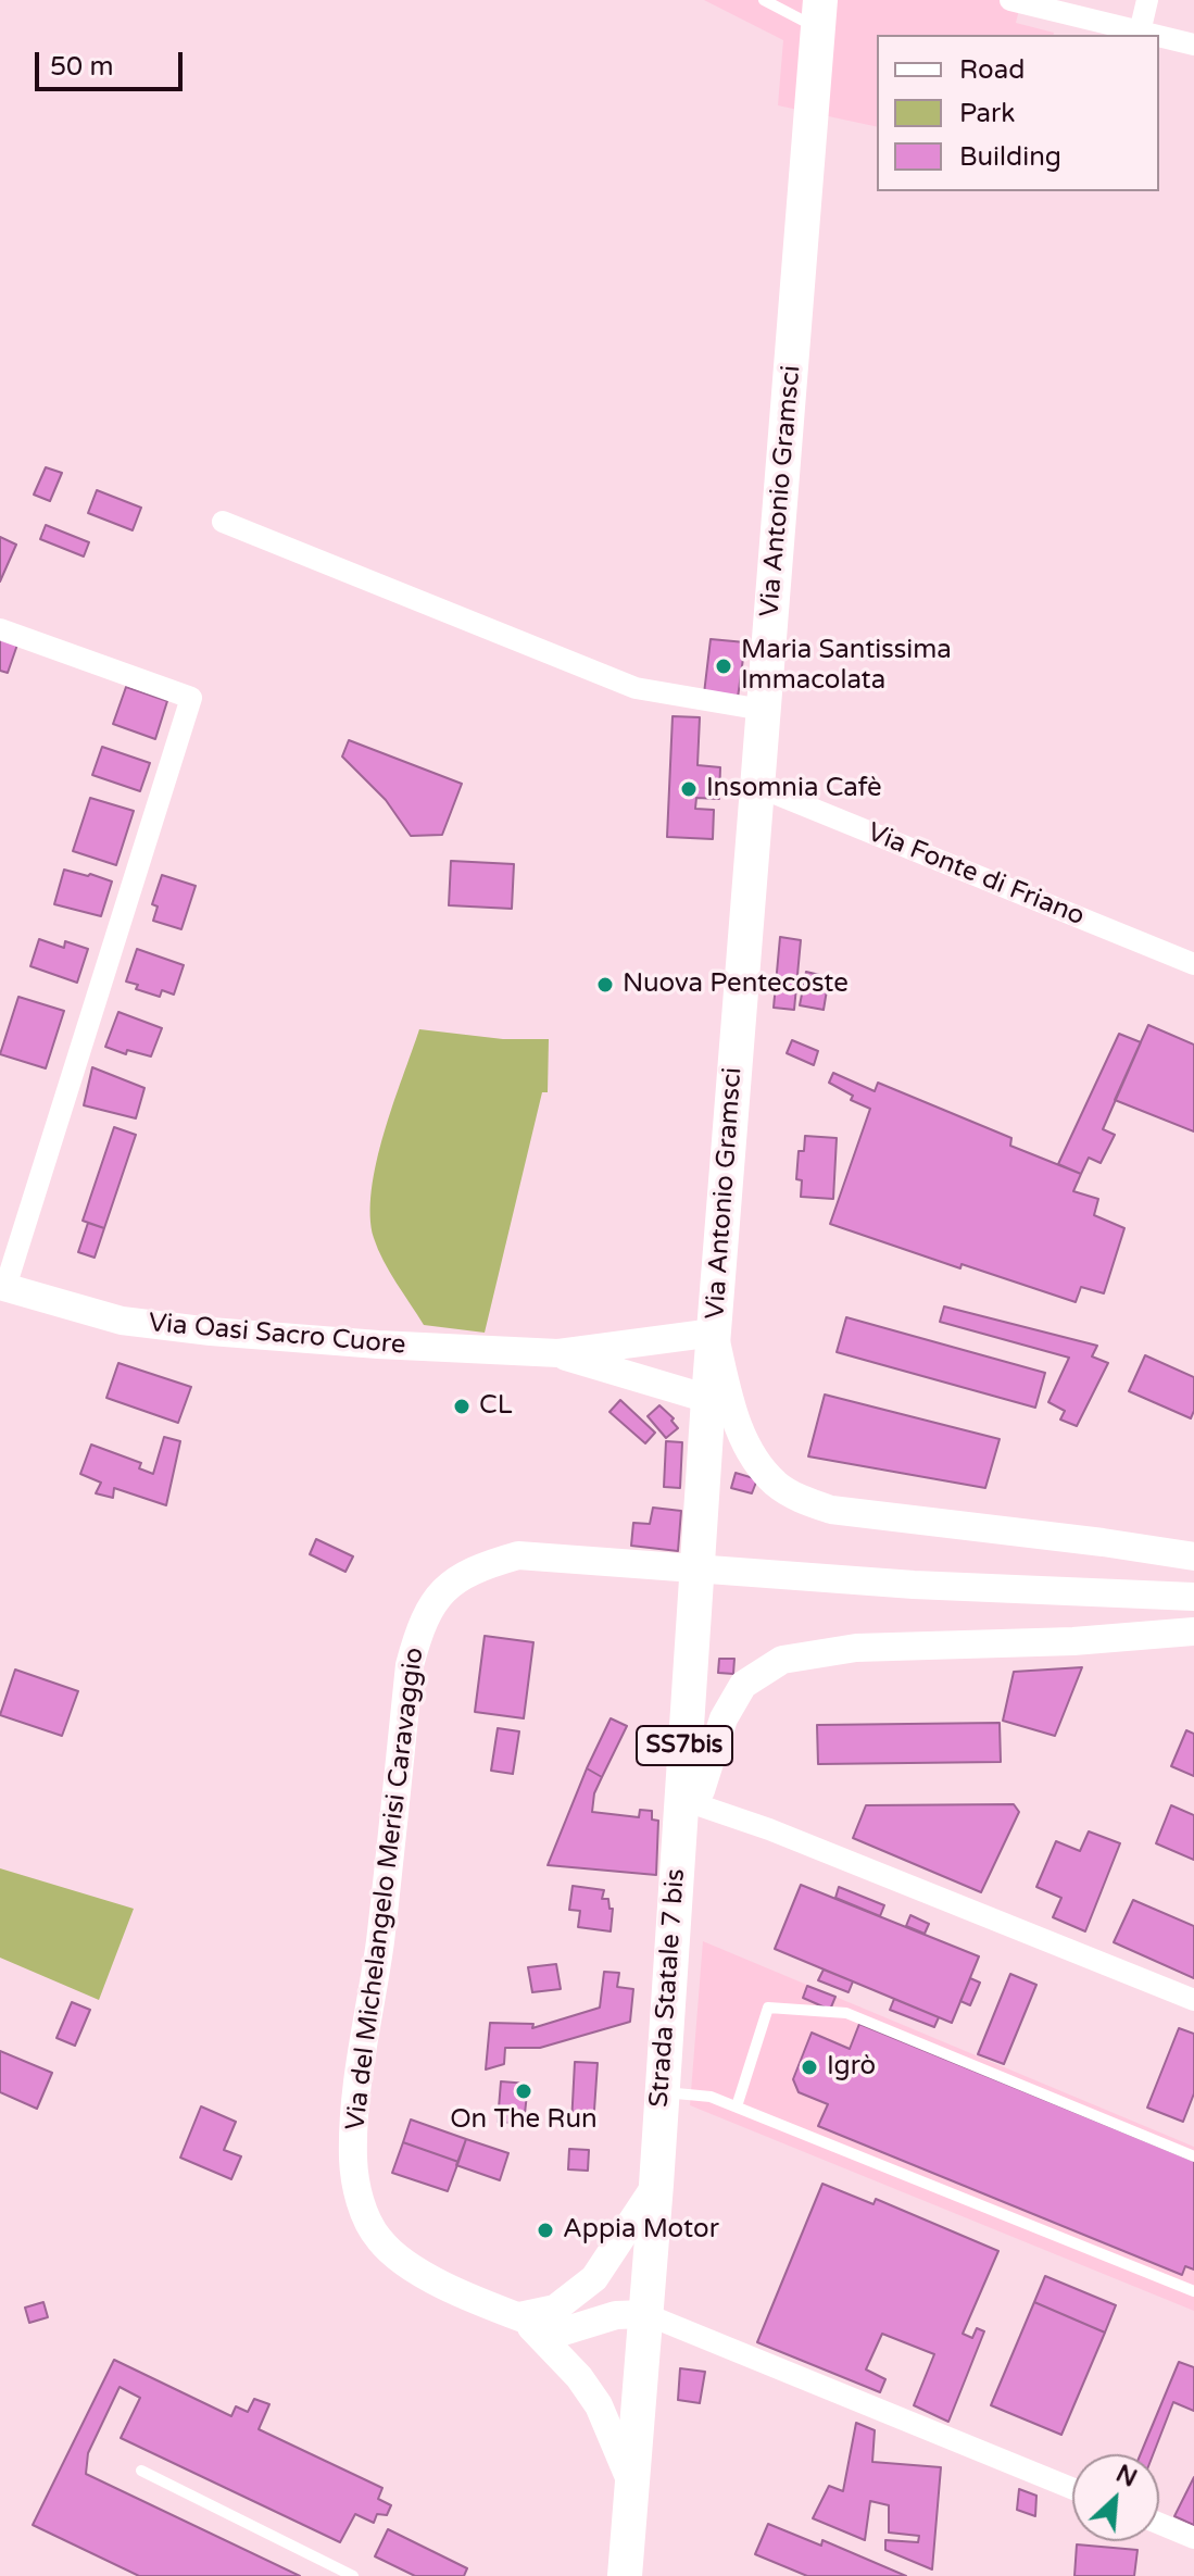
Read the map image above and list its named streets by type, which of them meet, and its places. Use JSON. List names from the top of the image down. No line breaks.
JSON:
{"streets":{"main road":["Via Antonio Gramsci","SS7bis","Strada Statale 7 bis"],"street":["Via Fonte di Friano","Via Oasi Sacro Cuore","Via del Michelangelo Merisi Caravaggio"]},"crossings":[["Via Antonio Gramsci","Via Fonte di Friano"],["Via Antonio Gramsci","Via Oasi Sacro Cuore"],["Via Antonio Gramsci","Strada Statale 7 bis"],["Via Oasi Sacro Cuore","Strada Statale 7 bis"],["Via del Michelangelo Merisi Caravaggio","Strada Statale 7 bis"]],"places":["Maria Santissima Immacolata","Insomnia Cafè","Nuova Pentecoste","CL","Igrò","On The Run","Appia Motor"],"legend":["Road","Park","Building"],"scale_bar":"50 m","north":"top right"}
